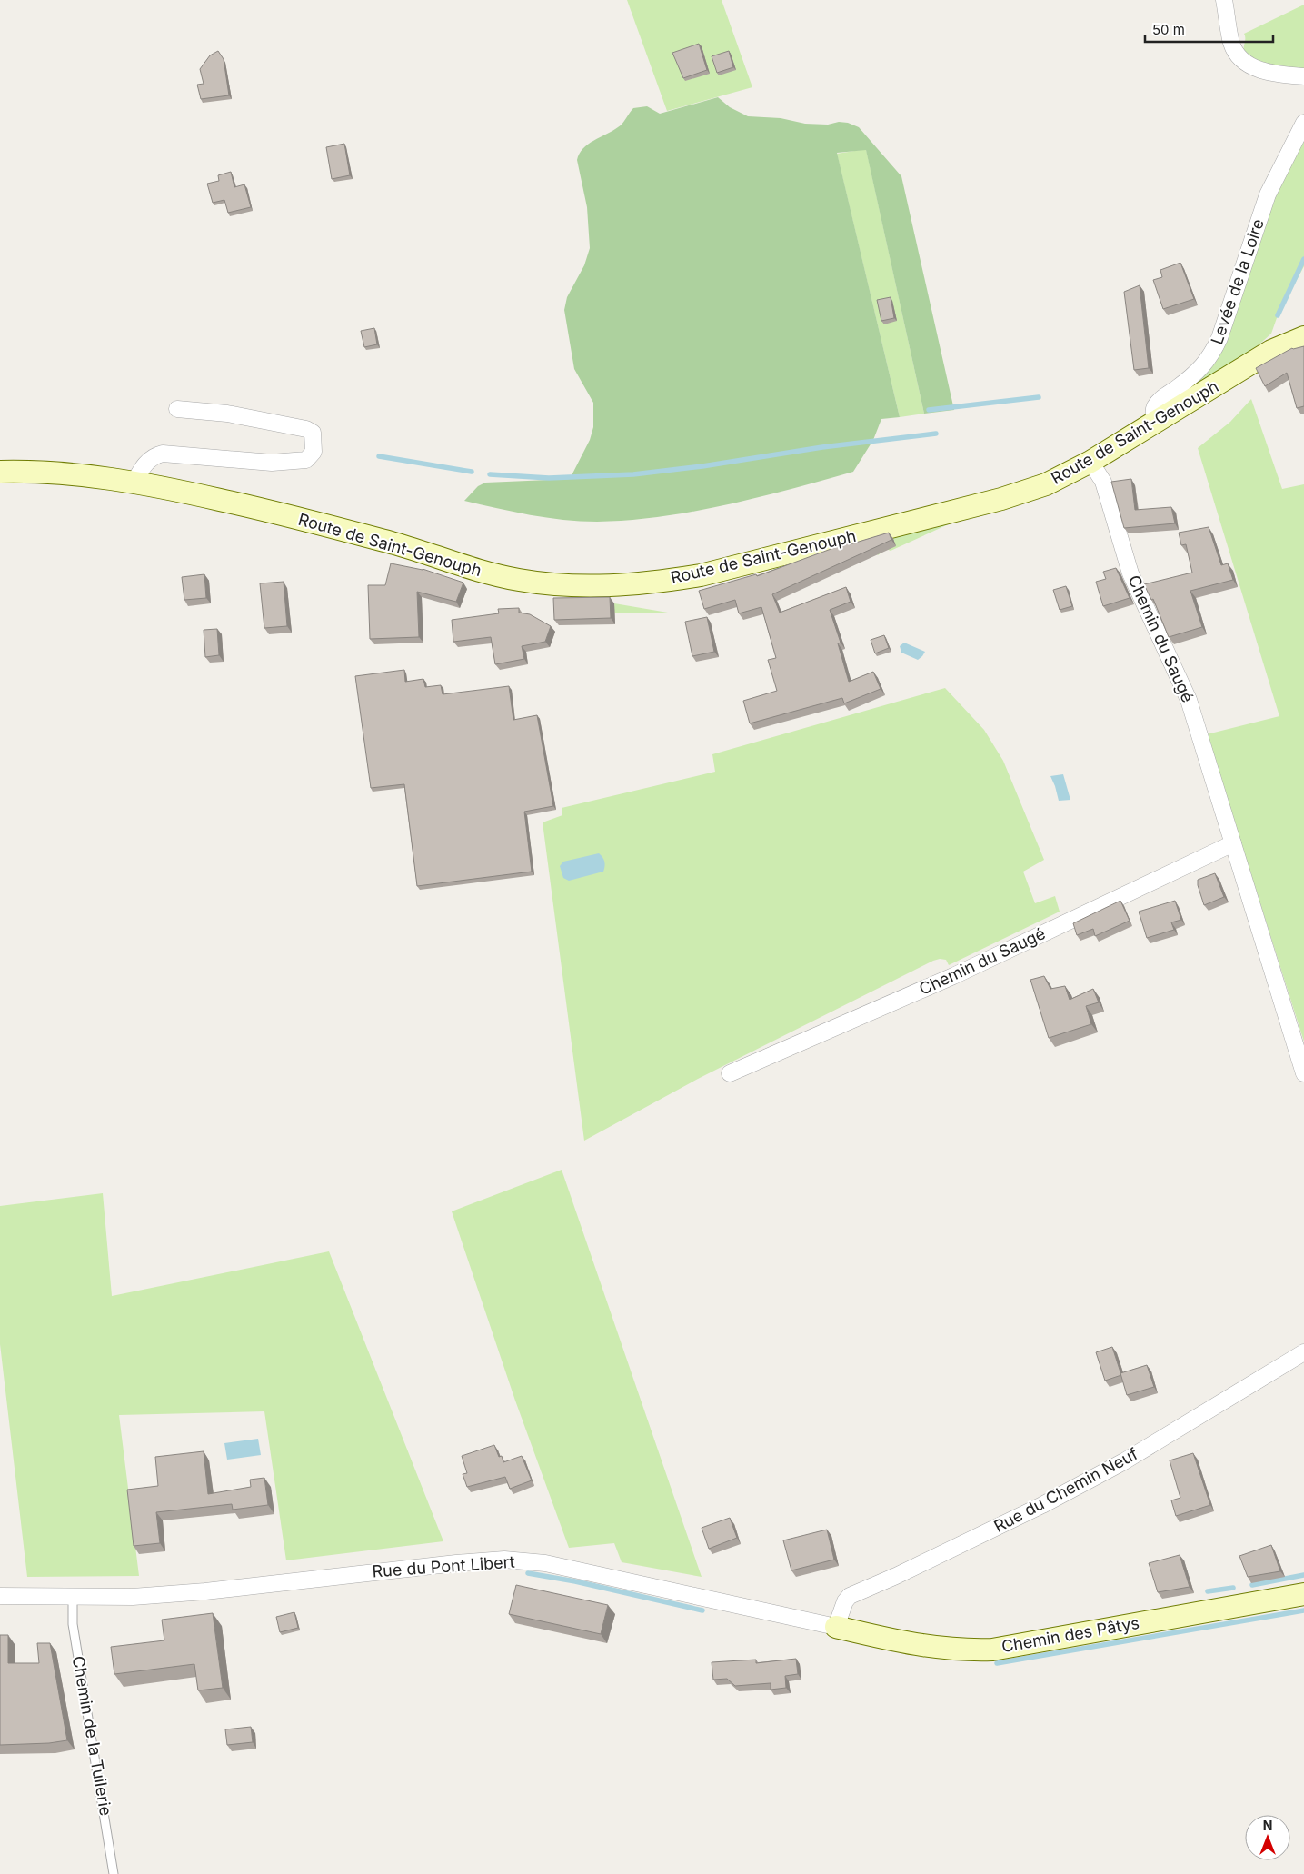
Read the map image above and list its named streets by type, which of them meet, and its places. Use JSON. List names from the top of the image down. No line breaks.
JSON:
{"streets":{"street":["Levée de la Loire","Route de Saint-Genouph","Chemin du Saugé","Rue du Chemin Neuf","Rue du Pont Libert","Chemin des Pâtys"],"lane":["Chemin de la Tuilerie"]},"crossings":[["Levée de la Loire","Route de Saint-Genouph"],["Route de Saint-Genouph","Chemin du Saugé"],["Rue du Chemin Neuf","Rue du Pont Libert"],["Rue du Chemin Neuf","Chemin des Pâtys"],["Rue du Pont Libert","Chemin des Pâtys"],["Rue du Pont Libert","Chemin de la Tuilerie"]],"scale_bar":"50 m","north":"top"}
